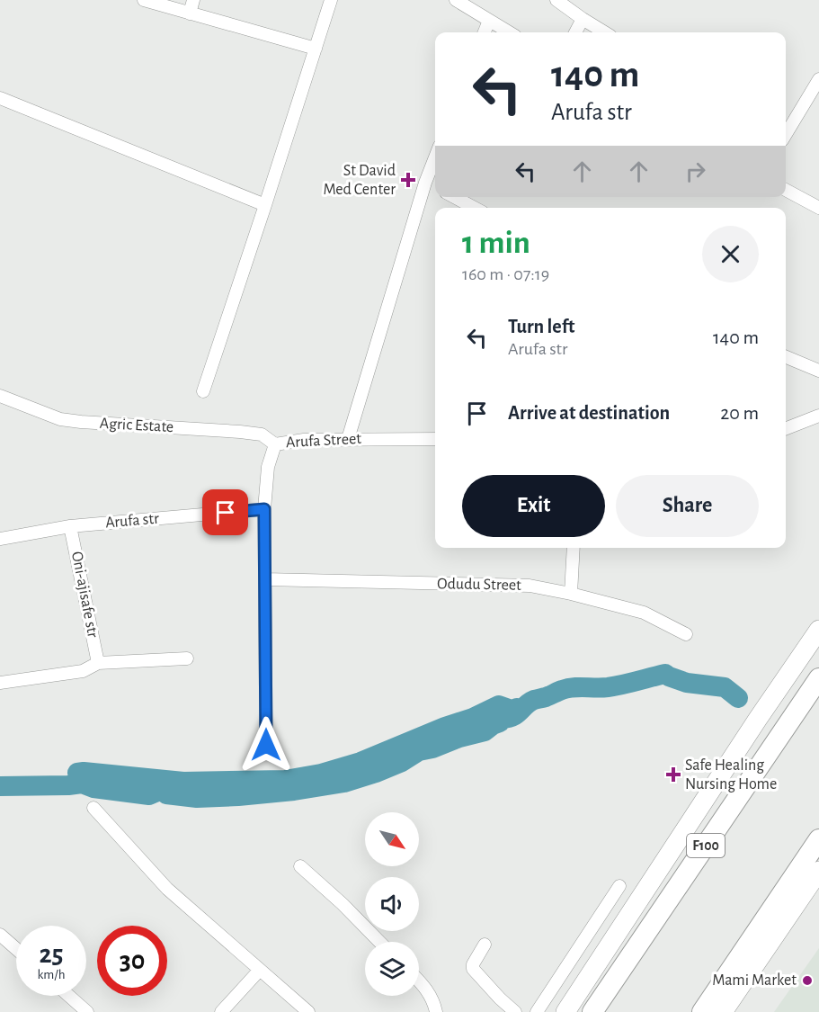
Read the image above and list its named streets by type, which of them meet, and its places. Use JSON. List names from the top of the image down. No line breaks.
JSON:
{"streets":{"highway":["F100"],"street":["Agric Estate","Arufa Street","Arufa str","Odudu Street","Oni-ajisafe str"]},"crossings":[["Agric Estate","Arufa Street"],["Arufa Street","Arufa str"],["Arufa Street","Odudu Street"],["Arufa str","Oni-ajisafe str"]],"places":{"health":["St David Med Center","Safe Healing Nursing Home"],"other":["Mami Market"]},"north":"bottom right","page":{"turn":["140 m","Arufa str"],"heading":["1 min","160 m · 07:19"],"list":[{"name":"Turn left","note":"Arufa str","value":"140 m"},{"name":"Arrive at destination","value":"20 m"}],"buttons":["Exit","Share"],"speed":"25 km/h","limit":"30"}}
